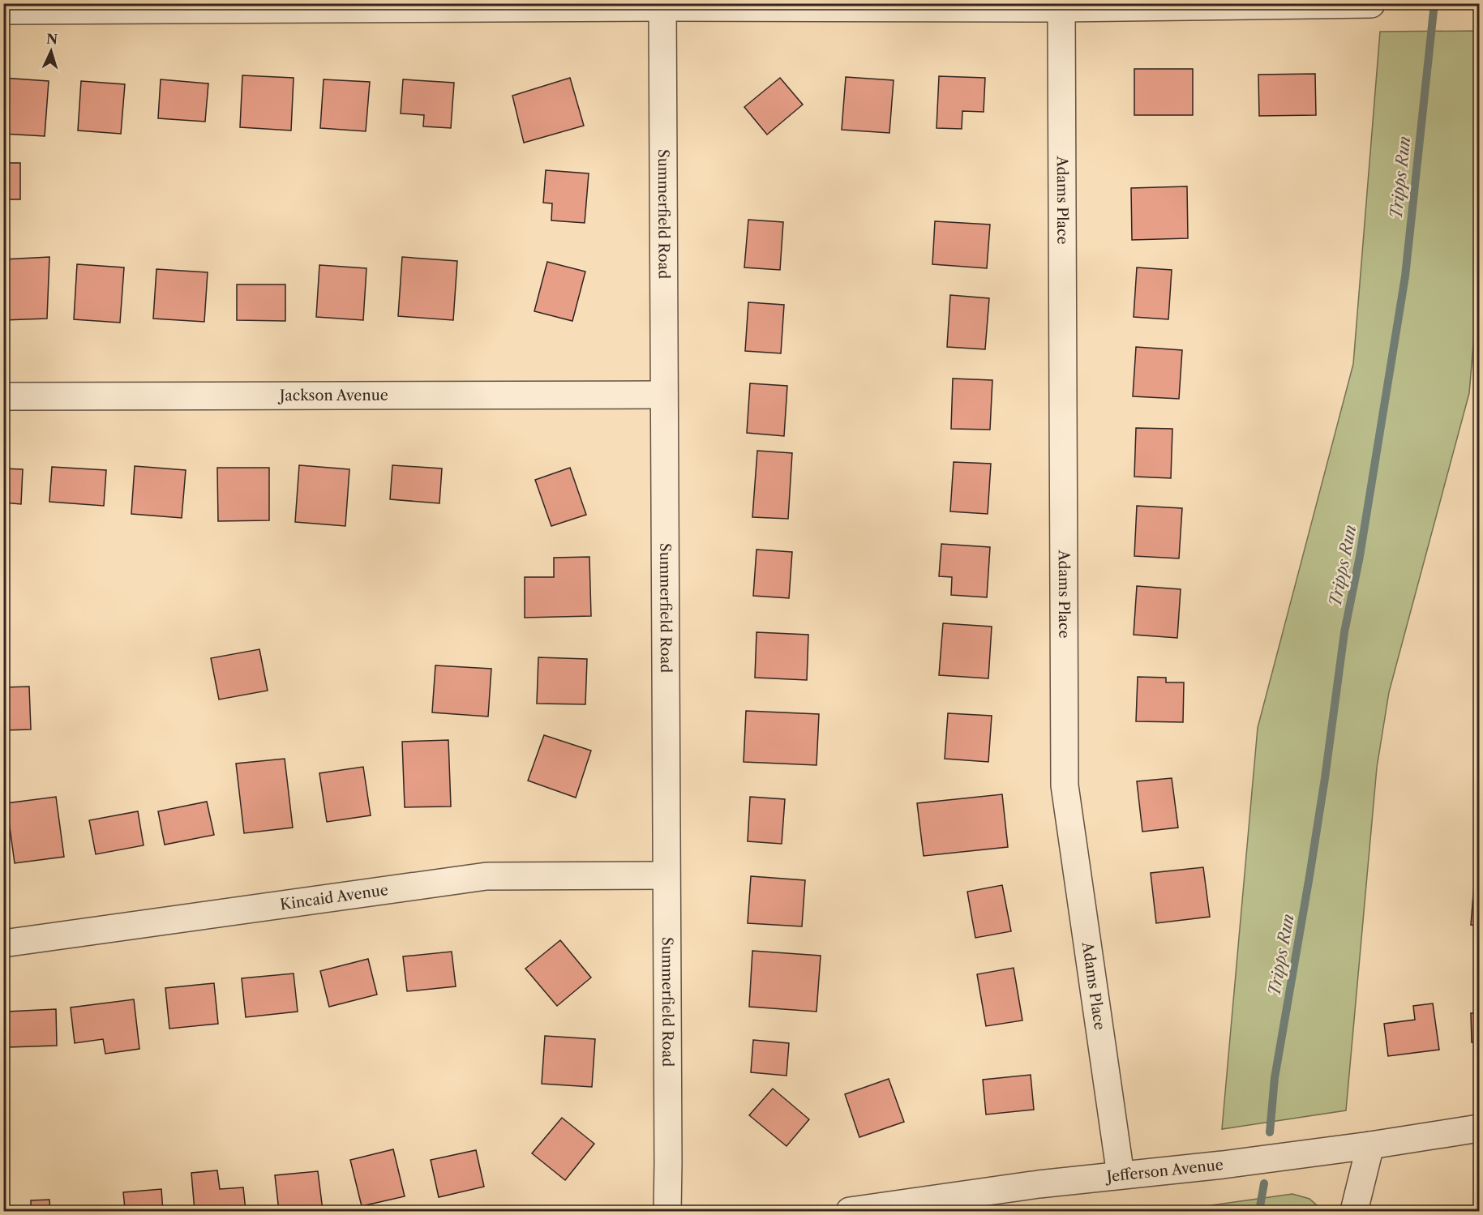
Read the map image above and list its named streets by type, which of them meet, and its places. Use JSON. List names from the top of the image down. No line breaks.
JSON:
{"streets":{"street":["Adams Place","Summerfield Road","Jackson Avenue","Kincaid Avenue","Jefferson Avenue"]},"crossings":[["Adams Place","Jefferson Avenue"],["Summerfield Road","Jackson Avenue"],["Summerfield Road","Kincaid Avenue"]],"water":["Tripps Run"],"north":"top"}
